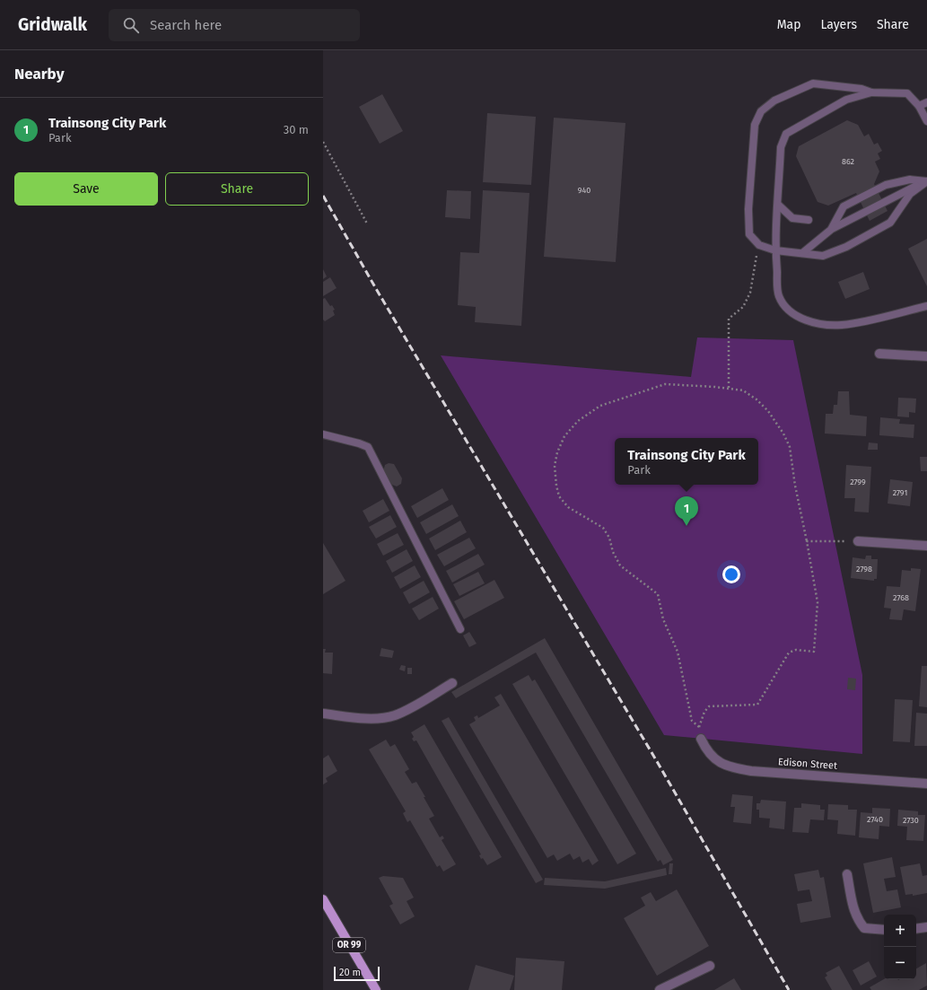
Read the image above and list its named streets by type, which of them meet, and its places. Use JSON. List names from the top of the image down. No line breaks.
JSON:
{"streets":{"main road":["OR 99"],"street":["Edison Street"]},"house_numbers":["862","940","2799","2791","2798","2768","2740","2730"],"scale_bar":"20 m","page":{"header":"Gridwalk","search":"Search here","nav":["Map","Layers","Share"],"heading":"Nearby","list":[{"mark":"1","name":"Trainsong City Park","note":"Park","value":"30 m"}],"buttons":["Save","Share"],"popup":["Trainsong City Park","Park"],"pins":"1","map_buttons":["+","−"],"scale":"20 m"}}
